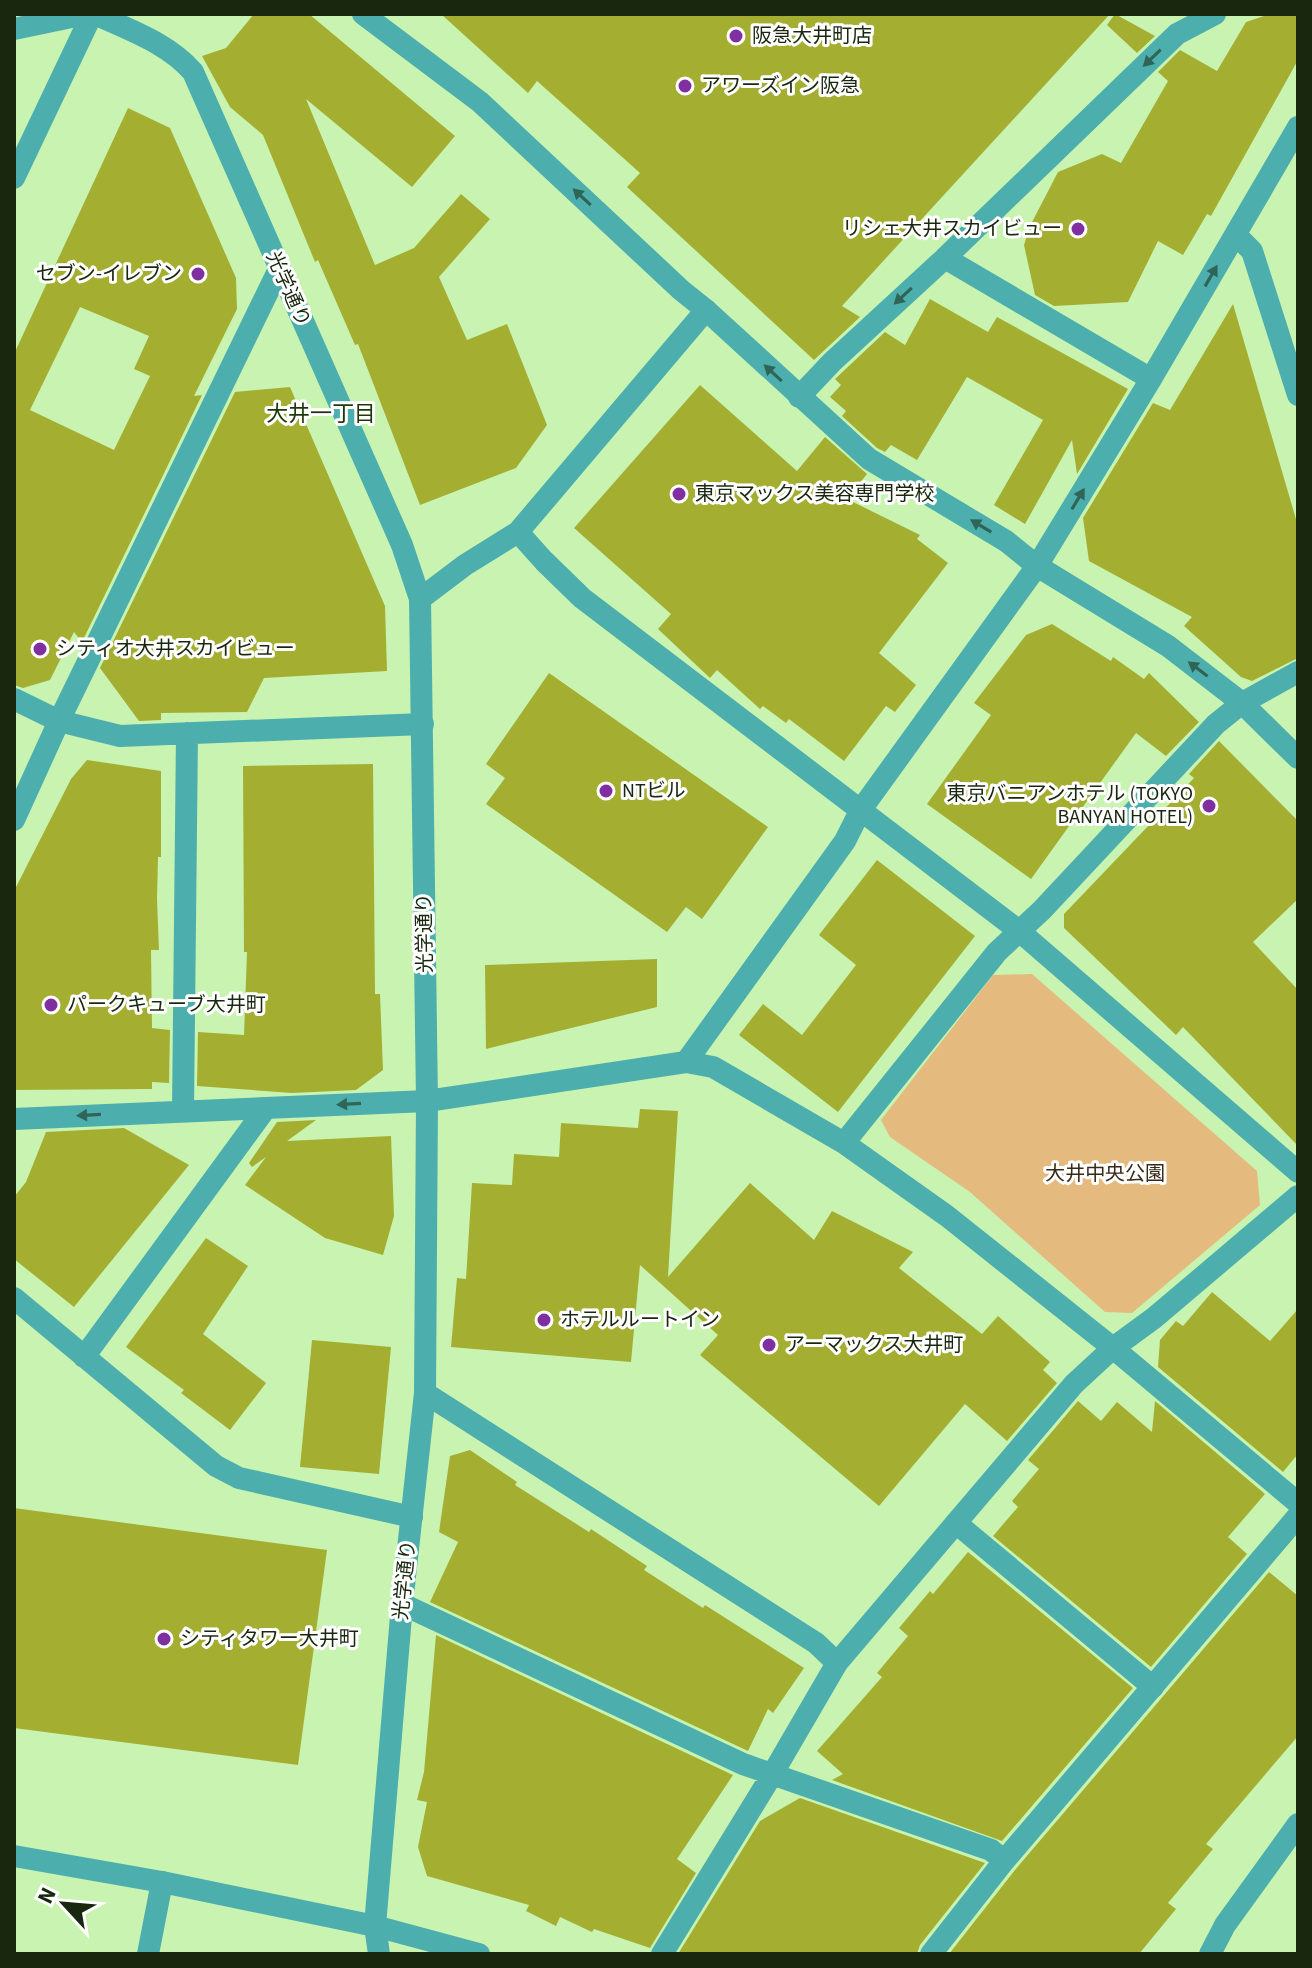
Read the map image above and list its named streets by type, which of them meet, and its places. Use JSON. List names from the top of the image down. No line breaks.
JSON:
{"streets":{"street":["光学通り"]},"districts":["大井一丁目"],"parks":["大井中央公園"],"places":["阪急大井町店","アワーズイン阪急","リシェ大井スカイビュー","セブン-イレブン","東京マックス美容専門学校","シティオ大井スカイビュー","NTビル","東京バニアンホテル (TOKYO BANYAN HOTEL)","パークキューブ大井町","ホテルルートイン","アーマックス大井町","シティタワー大井町"],"north":"top left"}
